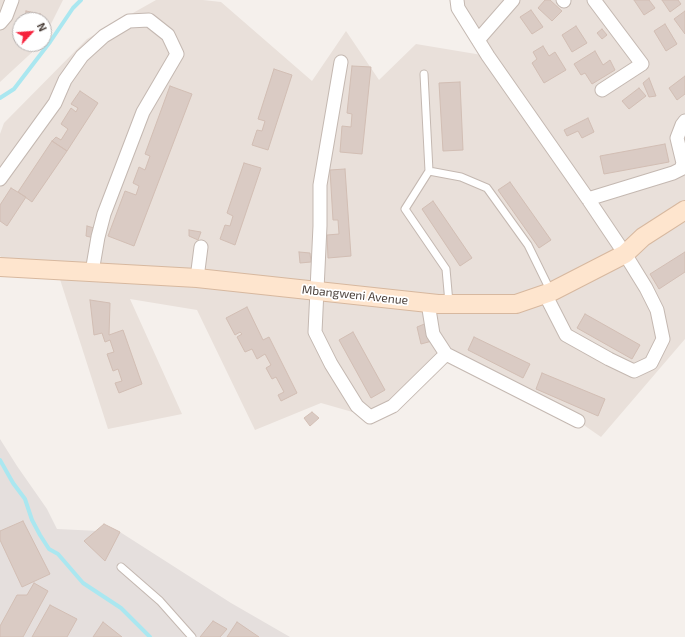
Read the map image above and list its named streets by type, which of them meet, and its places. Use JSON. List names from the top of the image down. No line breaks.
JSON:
{"streets":{"street":["Mbangweni Avenue"]},"north":"top right"}
